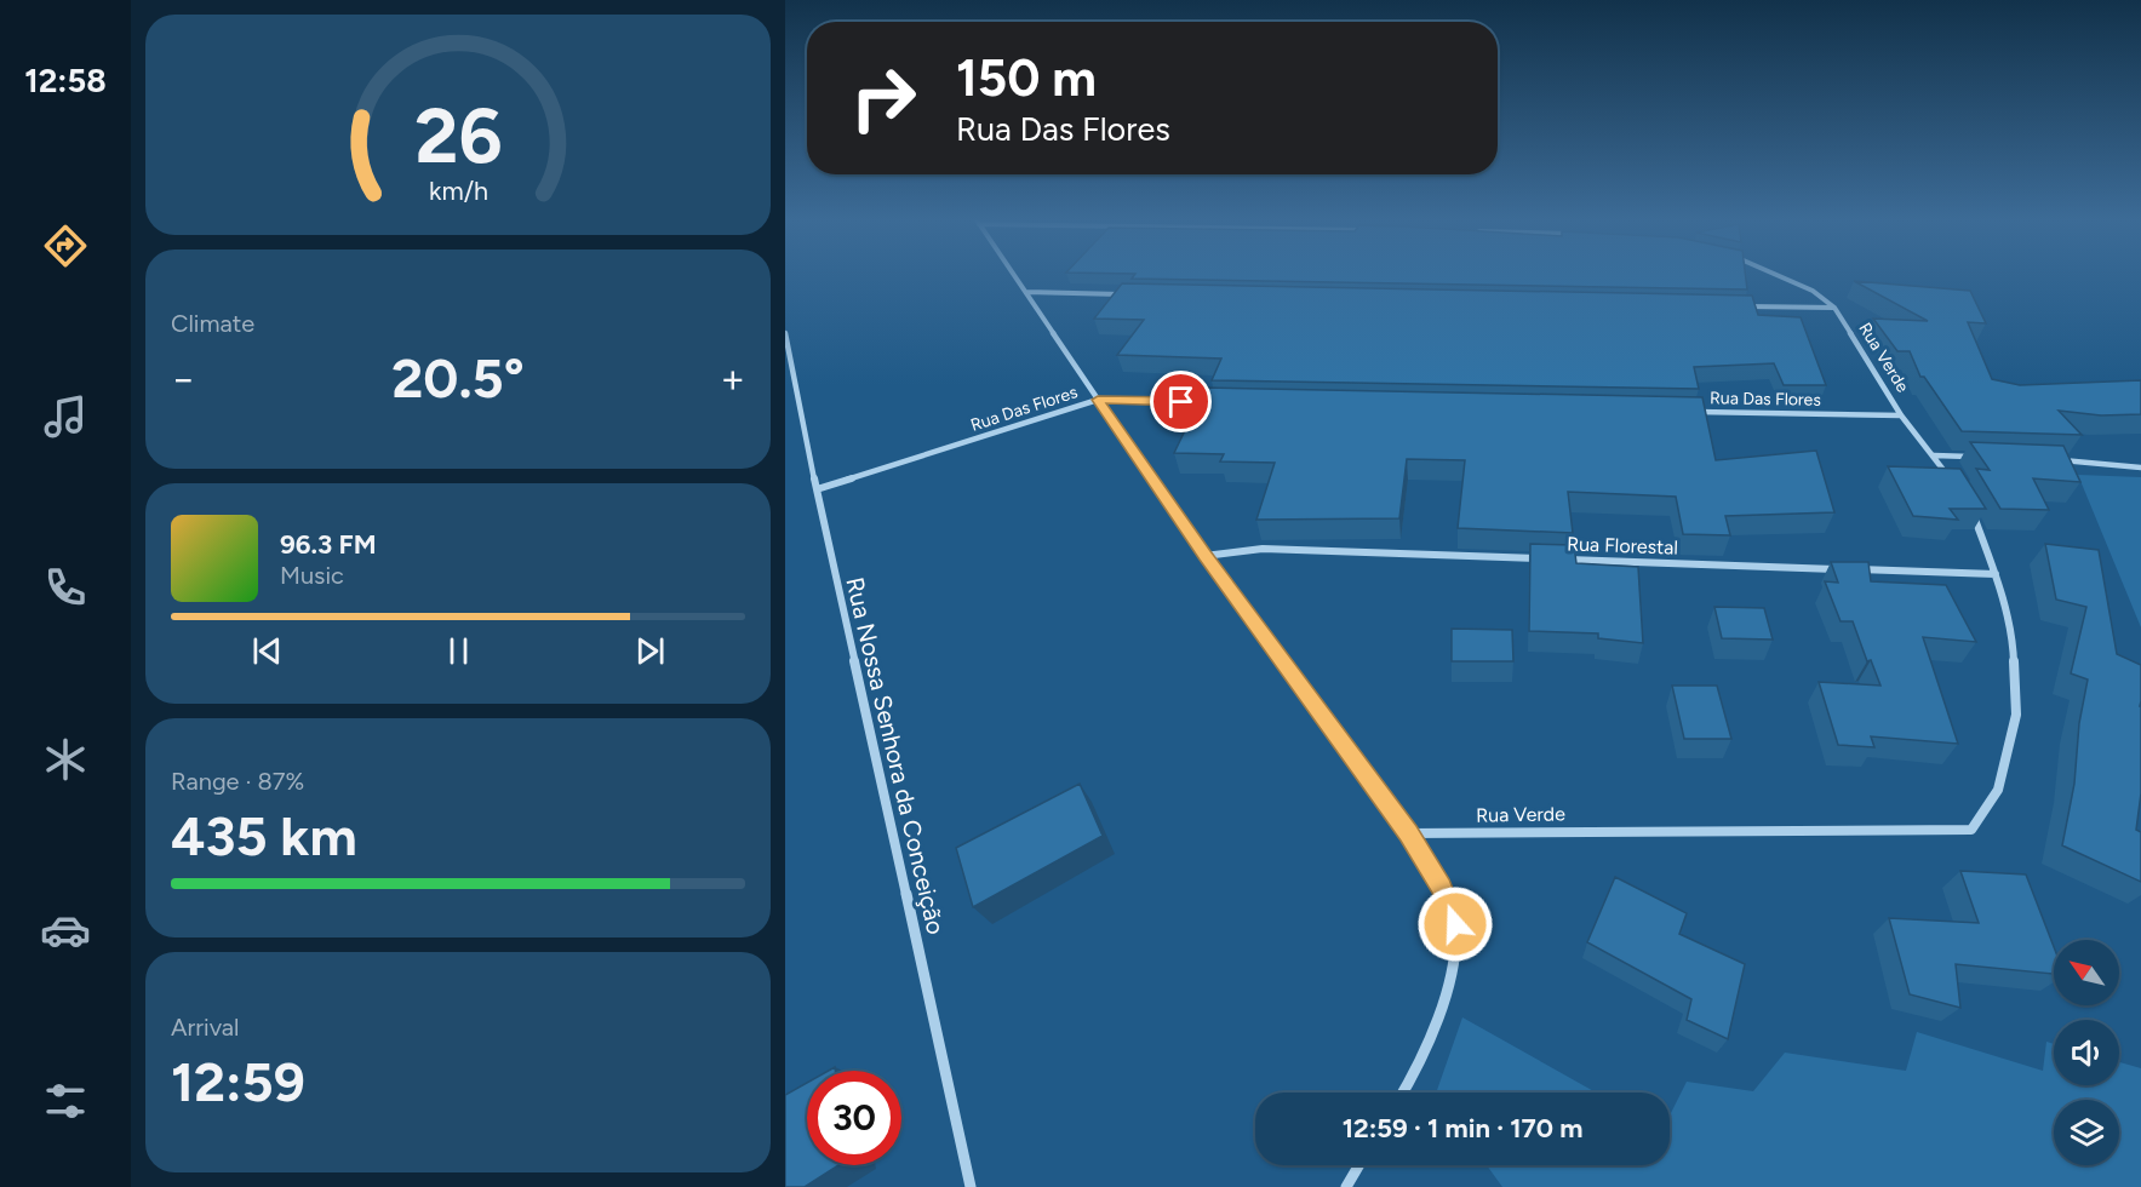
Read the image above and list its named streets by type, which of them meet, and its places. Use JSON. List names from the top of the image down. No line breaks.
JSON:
{"streets":{"street":["Rua Verde","Rua Das Flores","Rua Florestal","Rua Nossa Senhora da Conceição"]},"crossings":[["Rua Verde","Rua Das Flores"],["Rua Verde","Rua Florestal"],["Rua Das Flores","Rua Nossa Senhora da Conceição"]],"north":"top left","page":{"tabs":"12:58","turn":["150 m","Rua Das Flores"],"tile":["Climate",["Range · 87%","435 km"],["Arrival","12:59"]],"heat":["−","20.5°","+"],"song":["96.3 FM","Music"],"limit":"30","trip":"12:59 · 1 min · 170 m","gauge":["26","km/h"]}}
